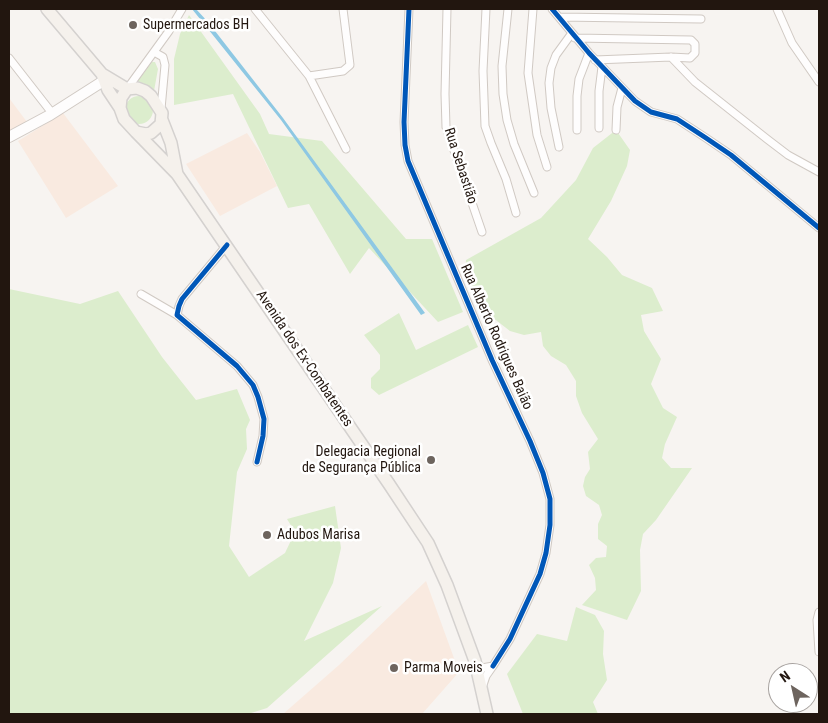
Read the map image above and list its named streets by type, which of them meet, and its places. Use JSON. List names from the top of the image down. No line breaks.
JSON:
{"streets":{"main road":["Avenida dos Ex-Combatentes"],"street":["Rua Sebastião","Rua Alberto Rodrigues Baião"]},"crossings":[["Rua Alberto Rodrigues Baião","Avenida dos Ex-Combatentes"]],"places":["Supermercados BH","Delegacia Regional de Segurança Pública","Adubos Marisa","Parma Moveis"],"north":"top left"}
